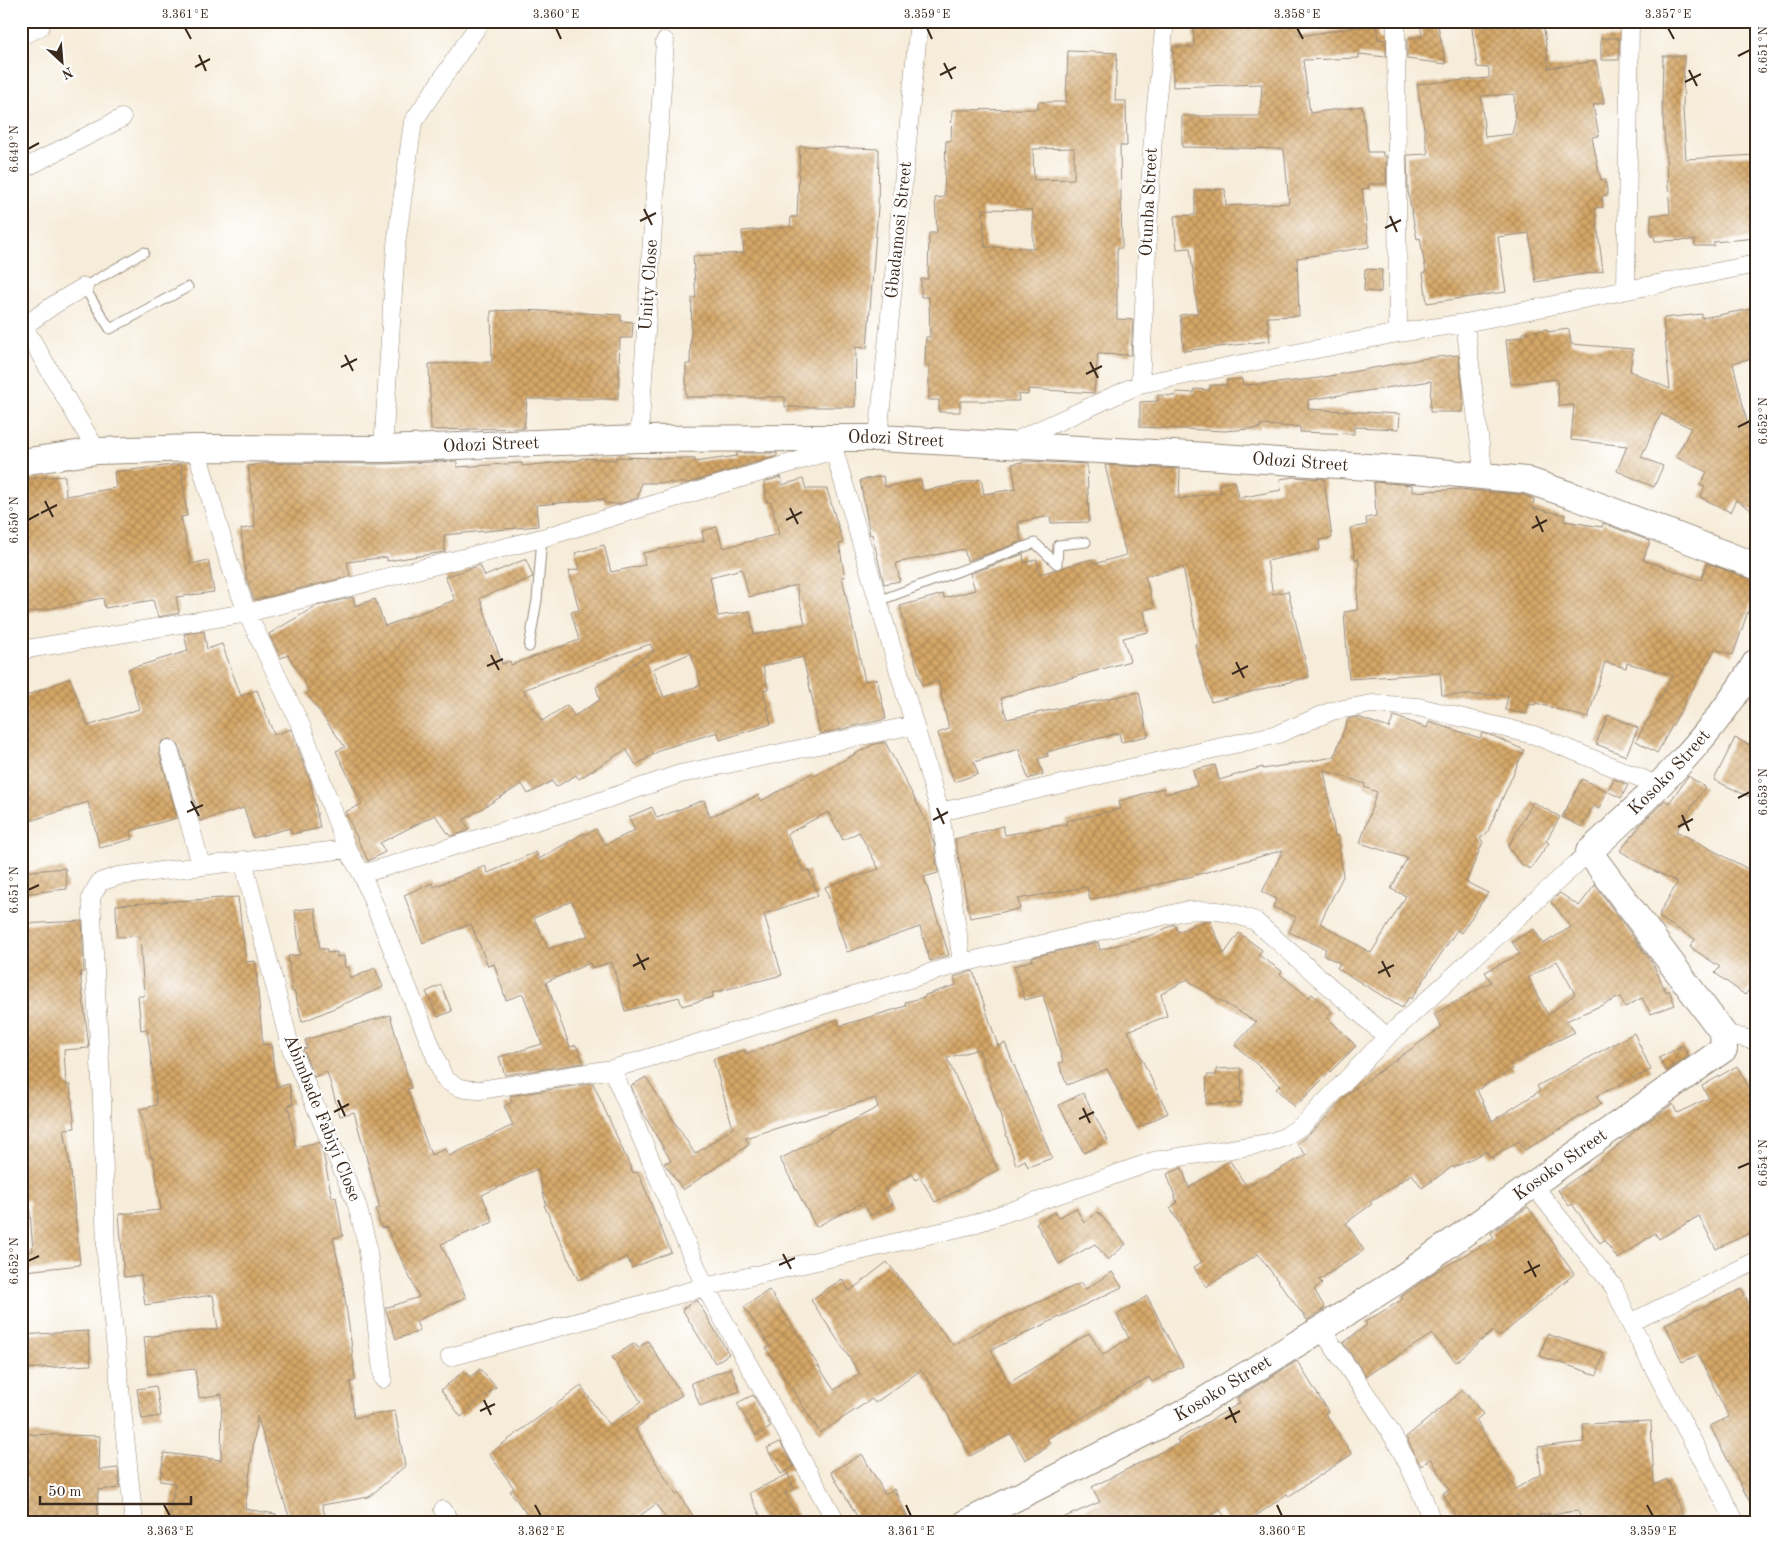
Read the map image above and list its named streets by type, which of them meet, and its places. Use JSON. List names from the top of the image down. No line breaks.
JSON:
{"streets":{"main road":["Odozi Street","Kosoko Street"],"street":["Otunba Street","Gbadamosi Street","Unity Close","Abimbade Fabiyi Close"]},"crossings":[["Gbadamosi Street","Odozi Street"],["Unity Close","Odozi Street"]],"scale_bar":"50 m","north":"bottom right","coordinates":["3.361°E","3.360°E","3.359°E","3.358°E","3.357°E","6.651°N","6.649°N","6.652°N","6.650°N","6.653°N","6.654°N","3.363°E","3.362°E"]}
